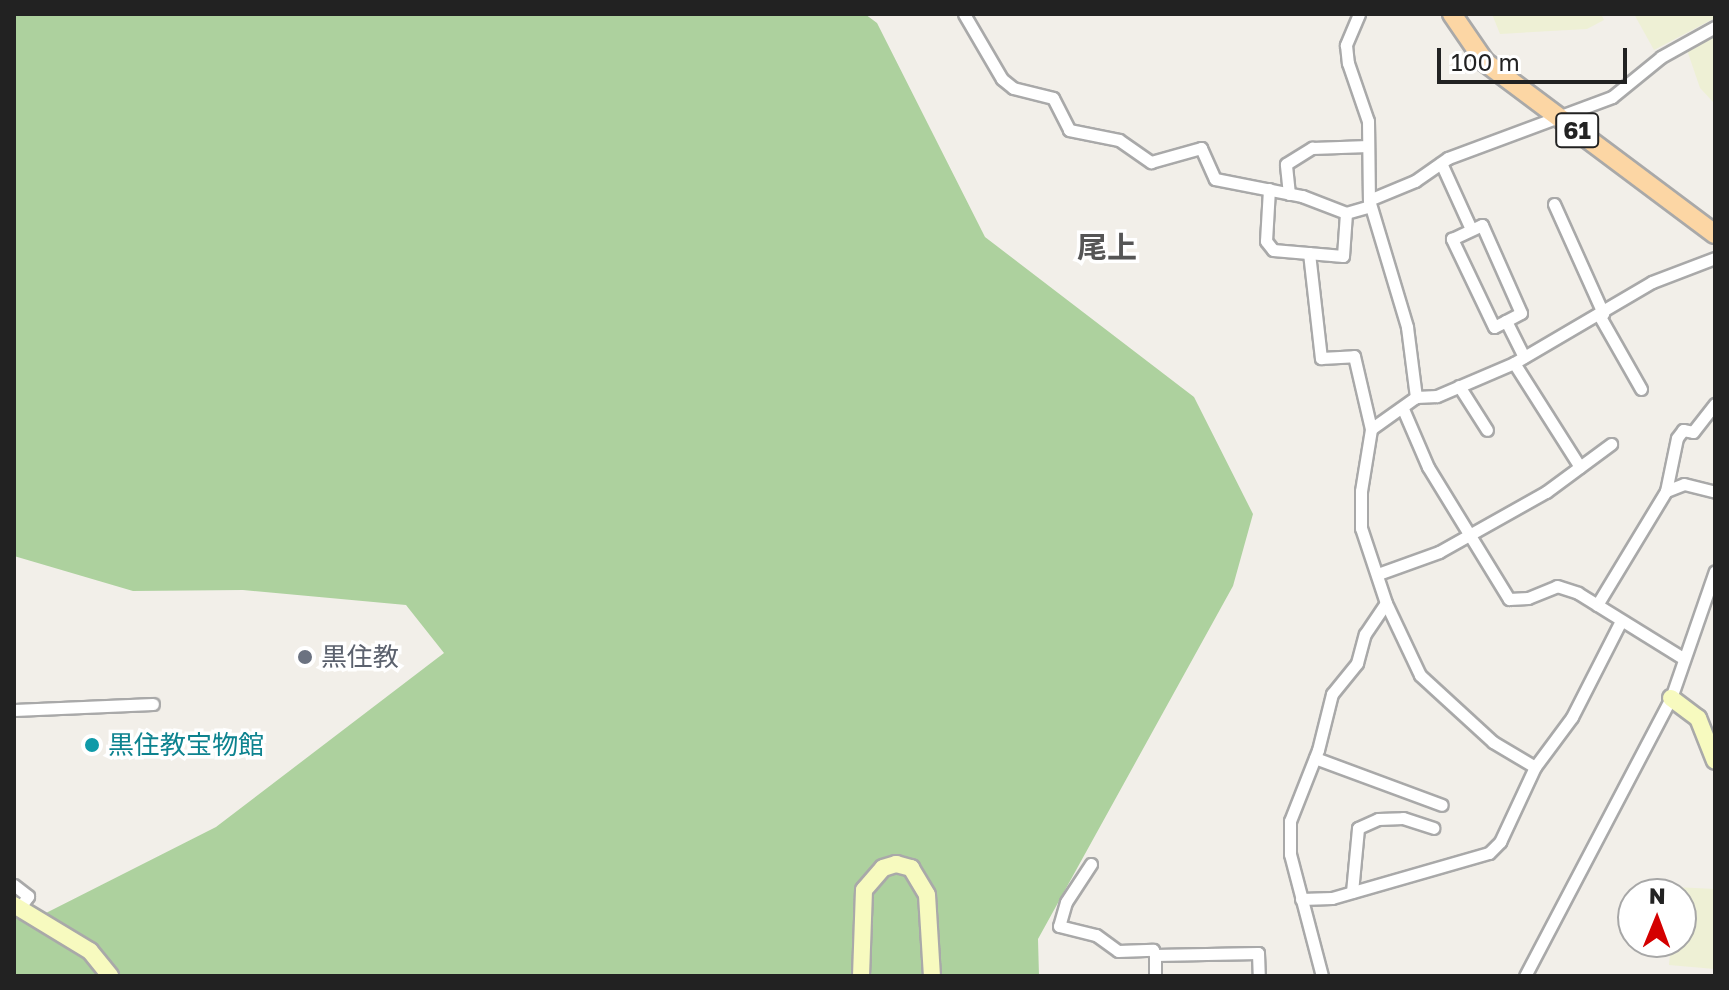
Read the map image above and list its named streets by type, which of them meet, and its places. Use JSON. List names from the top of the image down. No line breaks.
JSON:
{"streets":{"main road":["61"]},"districts":["尾上"],"places":["黒住教","黒住教宝物館"],"scale_bar":"100 m","north":"top"}
